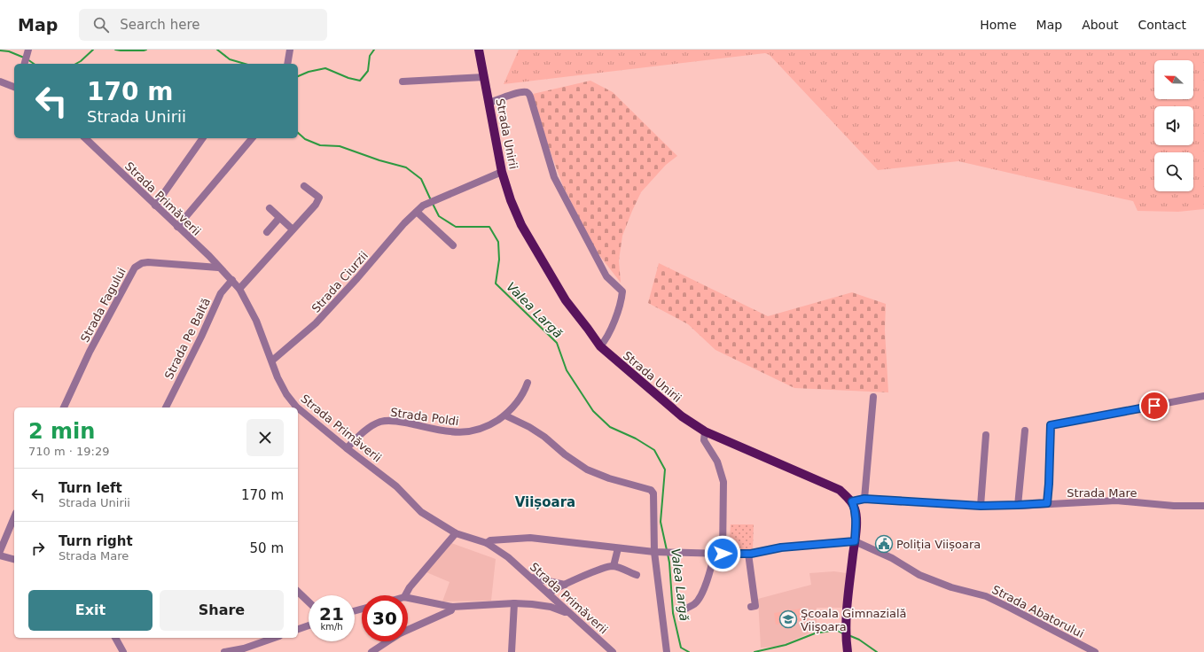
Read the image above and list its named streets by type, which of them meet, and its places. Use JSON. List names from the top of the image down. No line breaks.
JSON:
{"streets":{"main road":["Strada Unirii"],"street":["Strada Primăverii","Strada Ciurzii","Strada Fagului","Strada Pe Baltă","Strada Poldi","Strada Mare","Strada Abatorului"]},"crossings":[["Strada Unirii","Strada Ciurzii"],["Strada Unirii","Strada Mare"],["Strada Primăverii","Strada Ciurzii"],["Strada Primăverii","Strada Fagului"],["Strada Primăverii","Strada Pe Baltă"],["Strada Primăverii","Strada Poldi"]],"districts":["Viișoara"],"water":["Valea Largă"],"places":{"public building":["Poliția Viișoara"],"school or university":["Şcoala Gimnazială Viişoara"]},"north":"left","page":{"header":"Map","search":"Search here","nav":["Home","Map","About","Contact"],"turn":["170 m","Strada Unirii"],"heading":["2 min","710 m · 19:29"],"list":[{"name":"Turn left","note":"Strada Unirii","value":"170 m"},{"name":"Turn right","note":"Strada Mare","value":"50 m"}],"buttons":["Exit","Share"],"speed":"21 km/h","limit":"30"}}
